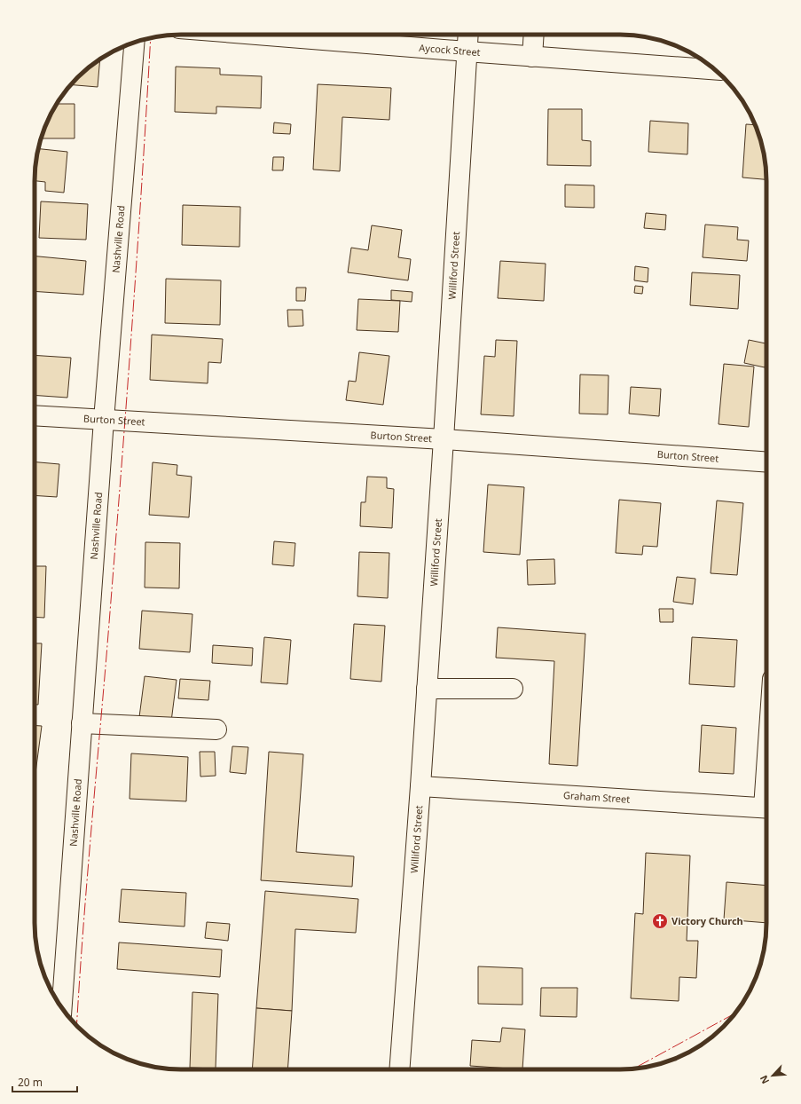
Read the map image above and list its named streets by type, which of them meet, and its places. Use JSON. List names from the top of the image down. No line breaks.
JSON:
{"streets":{"street":["Aycock Street","Nashville Road","Williford Street","Burton Street","Graham Street"]},"crossings":[["Aycock Street","Williford Street"],["Nashville Road","Burton Street"],["Williford Street","Burton Street"],["Williford Street","Graham Street"]],"places":{"church":["Victory Church"]},"scale_bar":"20 m","north":"bottom left"}
